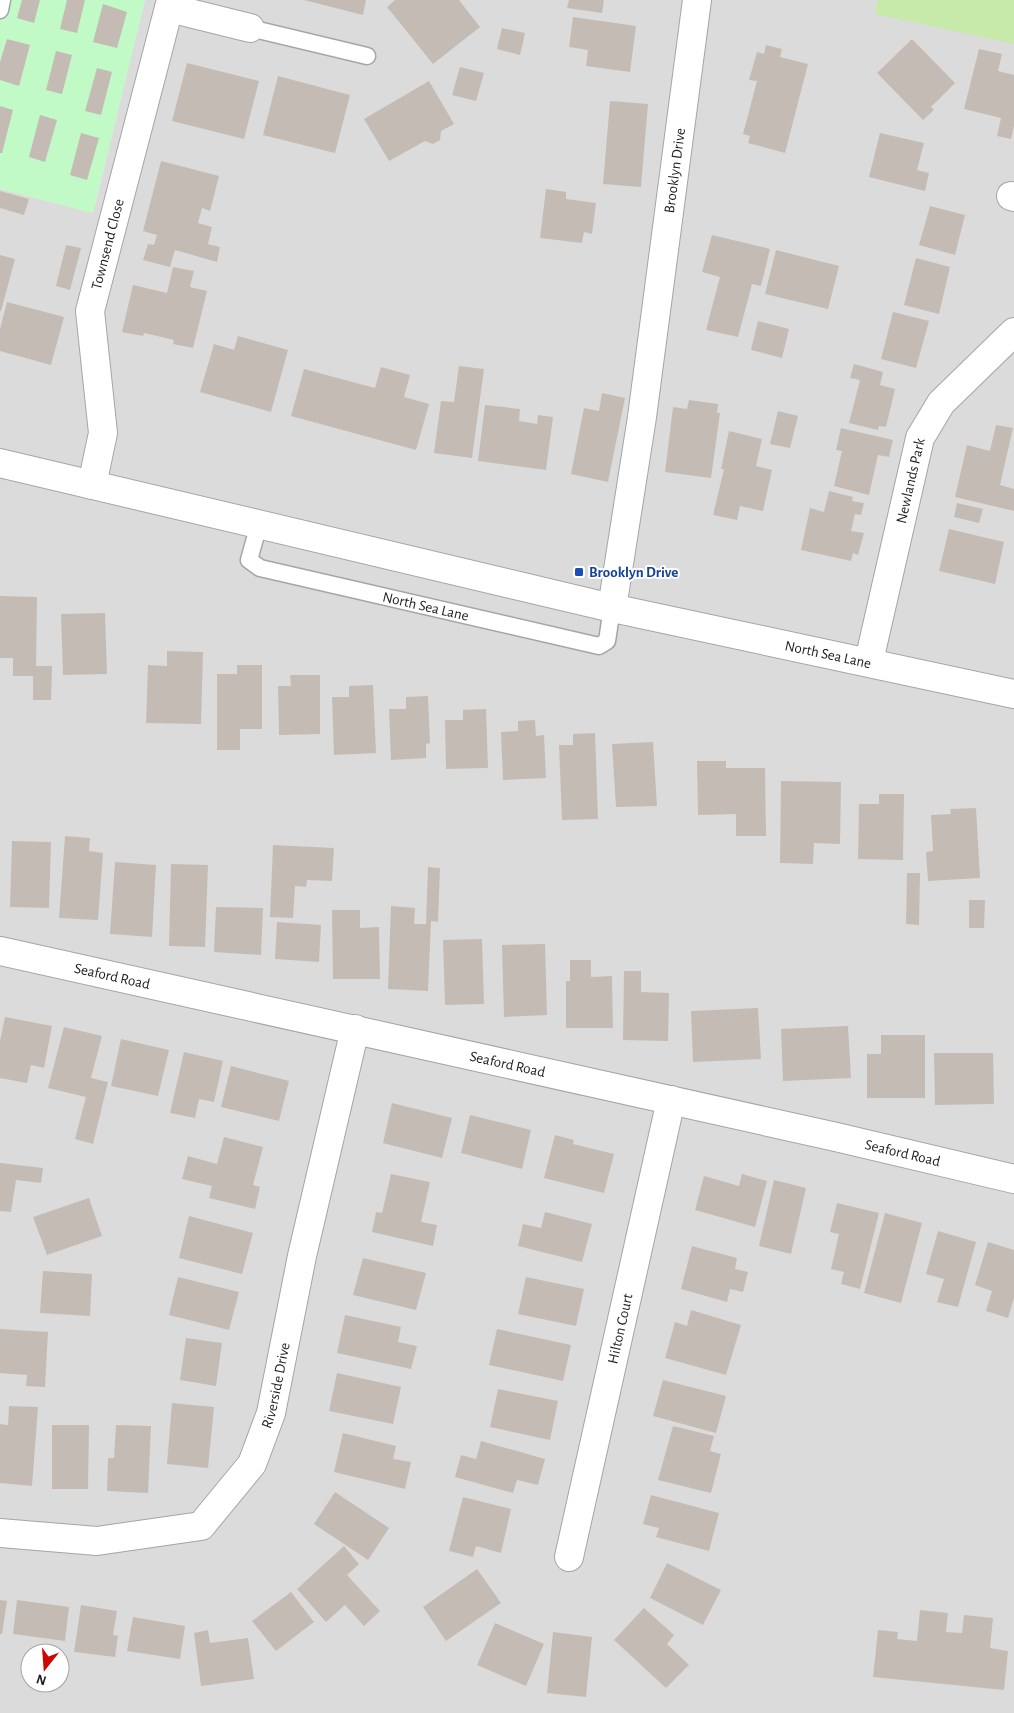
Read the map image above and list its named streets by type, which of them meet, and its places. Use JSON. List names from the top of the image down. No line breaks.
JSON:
{"streets":{"street":["Brooklyn Drive","Townsend Close","Newlands Park","North Sea Lane","Seaford Road","Hilton Court","Riverside Drive"]},"crossings":[["Brooklyn Drive","North Sea Lane"],["Townsend Close","North Sea Lane"],["Newlands Park","North Sea Lane"],["Seaford Road","Hilton Court"],["Seaford Road","Riverside Drive"]],"places":{"transit":["Brooklyn Drive"]},"north":"bottom"}
